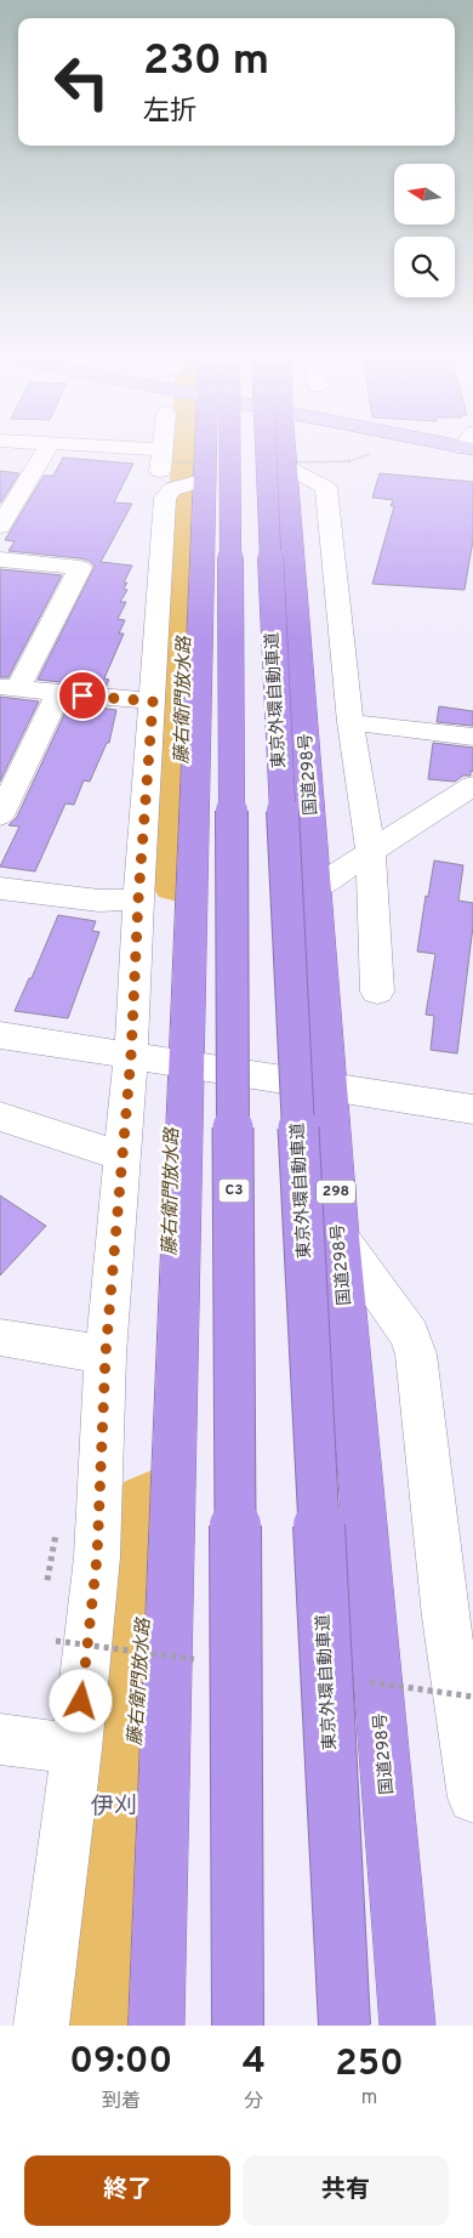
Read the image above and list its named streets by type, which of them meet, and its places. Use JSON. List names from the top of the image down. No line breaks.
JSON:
{"streets":{"highway":["東京外環自動車道","国道298号","C3","298"]},"districts":["伊刈"],"water":["藤右衛門放水路"],"north":"left","page":{"turn":["230 m","左折"],"eta":["09:00","到着","4","分","250","m"],"buttons":["終了","共有"]}}
